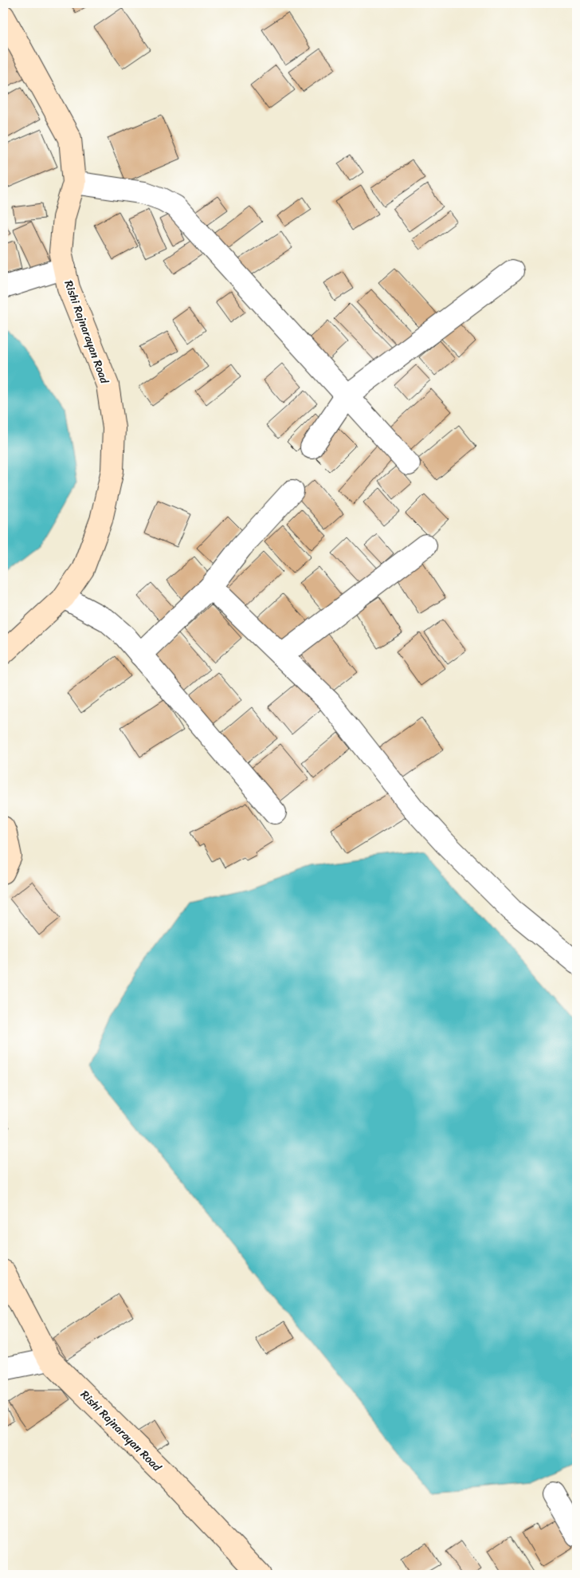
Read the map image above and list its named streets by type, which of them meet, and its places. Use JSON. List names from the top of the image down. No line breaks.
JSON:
{"streets":{"main road":["Rishi Rajnarayan Road"]}}
